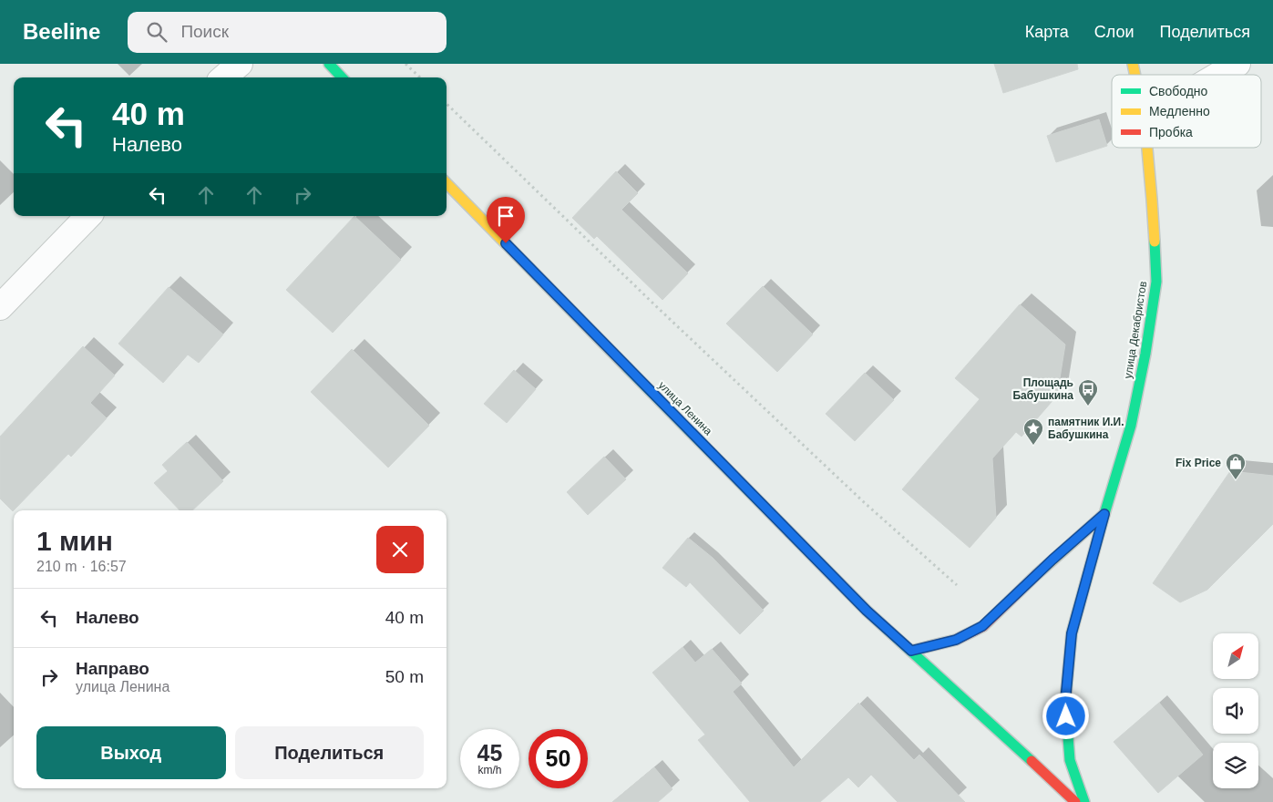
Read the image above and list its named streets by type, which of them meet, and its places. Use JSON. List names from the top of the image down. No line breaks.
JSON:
{"streets":{"street":["улица Декабристов","улица Ленина"]},"places":{"bus stop":["Площадь Бабушкина"],"place":["памятник И.И. Бабушкина"],"shop":["Fix Price"]},"legend":["Свободно","Медленно","Пробка"],"north":"top right","page":{"header":"Beeline","search":"Поиск","nav":["Карта","Слои","Поделиться"],"turn":["40 m","Налево"],"heading":["1 мин","210 m · 16:57"],"list":[{"name":"Налево","value":"40 m"},{"name":"Направо","note":"улица Ленина","value":"50 m"}],"buttons":["Выход","Поделиться"],"speed":"45 km/h","limit":"50"}}
